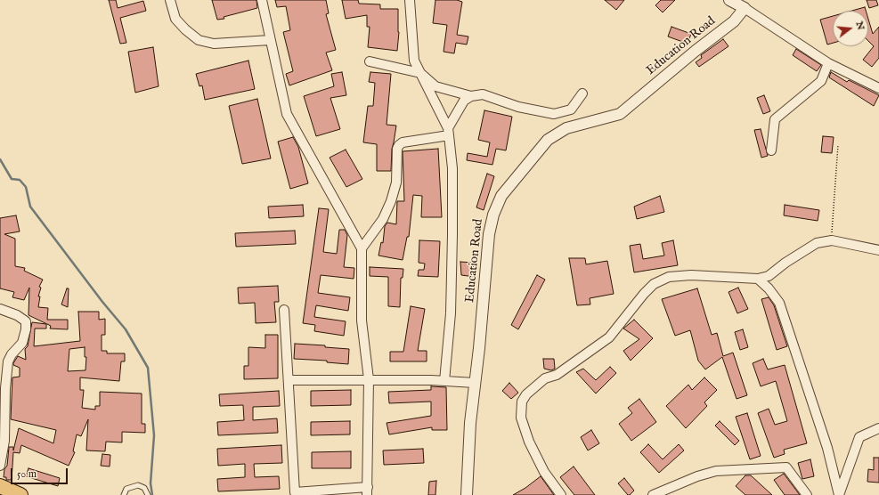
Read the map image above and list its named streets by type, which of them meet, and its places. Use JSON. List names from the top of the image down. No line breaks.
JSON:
{"streets":{"street":["Education Road"]},"scale_bar":"50 m","north":"right"}
